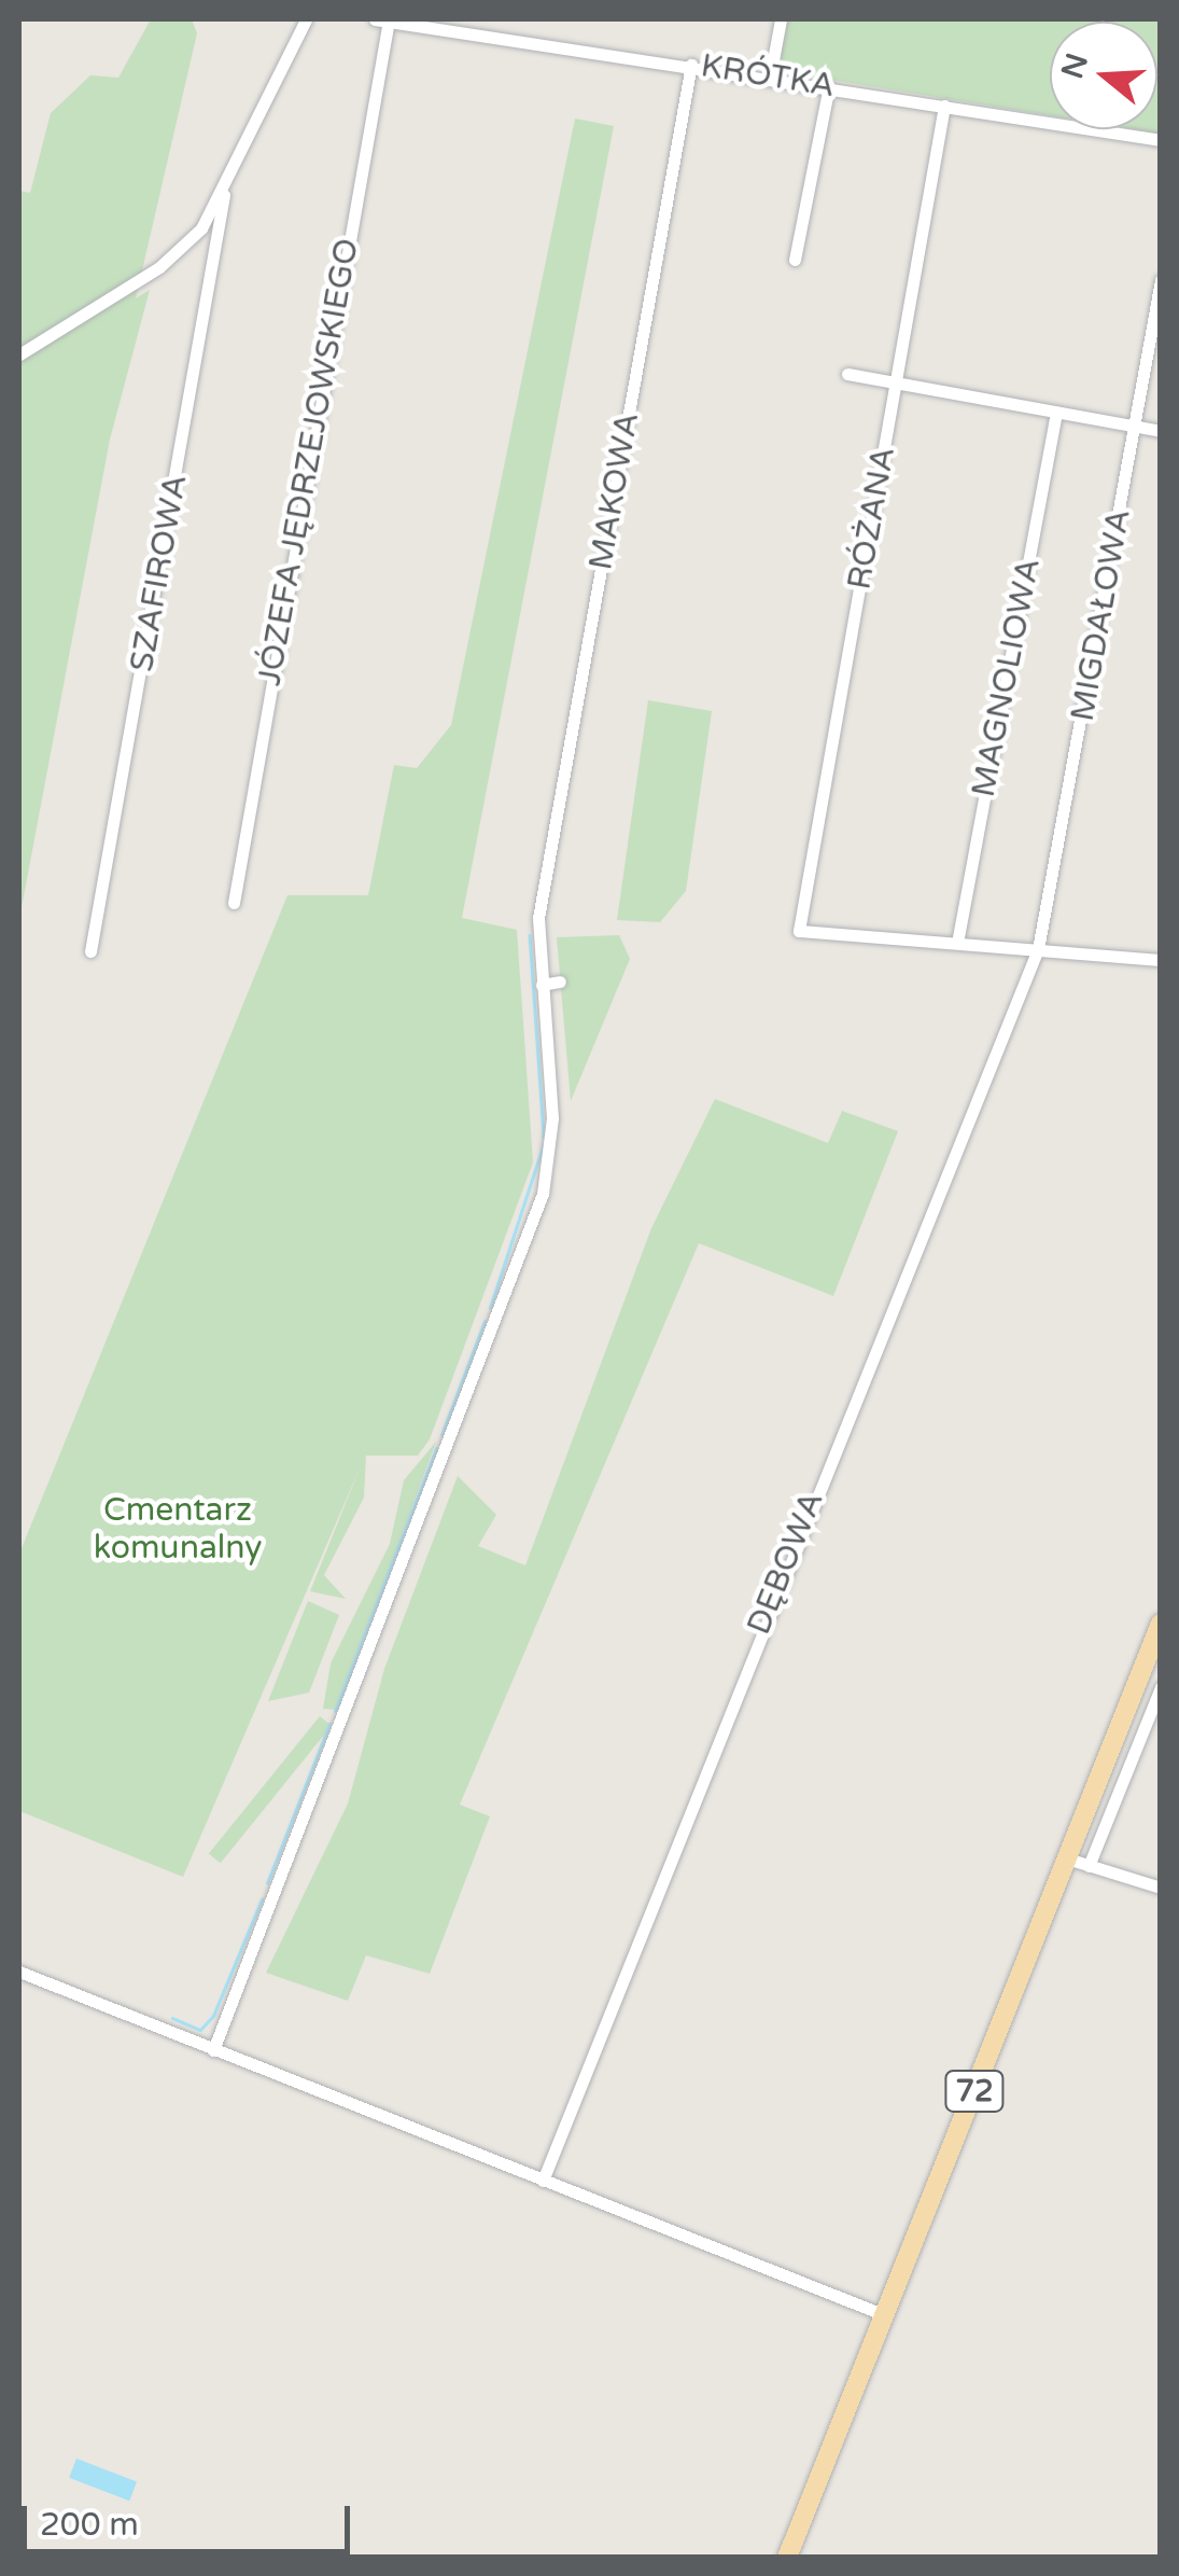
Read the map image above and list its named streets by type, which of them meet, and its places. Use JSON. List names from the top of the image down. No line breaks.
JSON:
{"streets":{"main road":["72"],"street":["KRÓTKA","JÓZEFA JĘDRZEJOWSKIEGO","MAKOWA","RÓŻANA","SZAFIROWA","MIGDAŁOWA","MAGNOLIOWA","DĘBOWA"]},"crossings":[["KRÓTKA","JÓZEFA JĘDRZEJOWSKIEGO"],["KRÓTKA","MAKOWA"],["KRÓTKA","RÓŻANA"],["RÓŻANA","MAGNOLIOWA"],["MIGDAŁOWA","DĘBOWA"]],"parks":["Cmentarz komunalny"],"scale_bar":"200 m","north":"left"}
